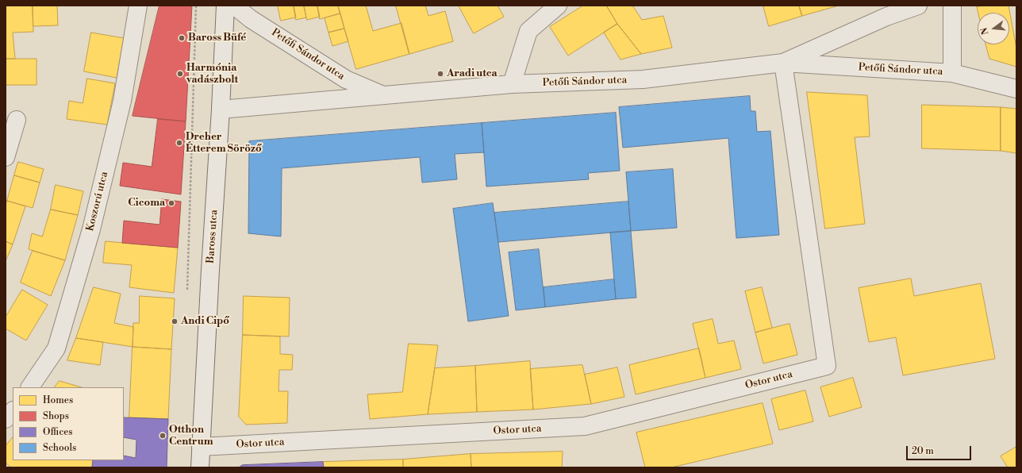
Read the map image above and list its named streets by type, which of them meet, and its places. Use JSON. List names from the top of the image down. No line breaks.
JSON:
{"streets":{"street":["Petőfi Sándor utca","Koszorú utca","Baross utca","Ostor utca"]},"crossings":[["Petőfi Sándor utca","Baross utca"],["Petőfi Sándor utca","Ostor utca"],["Baross utca","Ostor utca"]],"places":["Baross Büfé","Harmónia vadászbolt","Aradi utca","Dreher Étterem Söröző","Cicoma","Andi Cipő","Otthon Centrum"],"legend":["Homes","Shops","Offices","Schools"],"scale_bar":"20 m","north":"left"}
